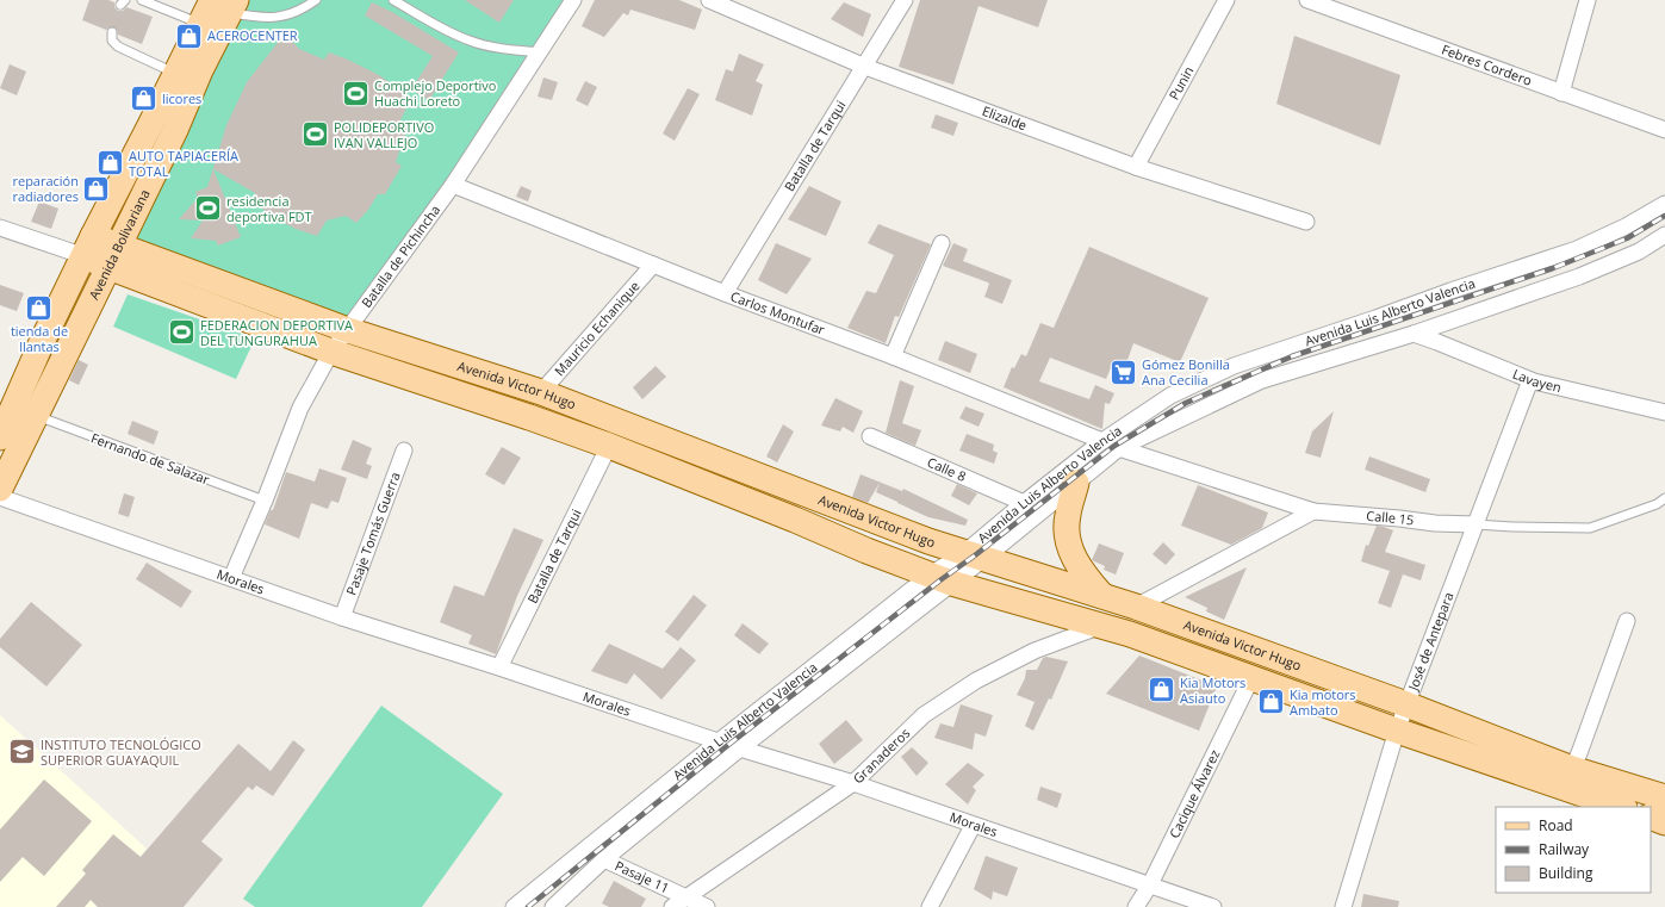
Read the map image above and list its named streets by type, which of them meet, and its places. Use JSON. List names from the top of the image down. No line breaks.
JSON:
{"streets":{"main road":["Avenida Bolivariana","Avenida Victor Hugo"],"street":["Febres Cordero","Punin","Elizalde","Batalla de Tarqui","Batalla de Pichincha","Avenida Luis Alberto Valencia","Carlos Montufar","Mauricio Echanique","Lavayen","Calle 8","Calle 15","Pasaje Tomás Guerra","Morales","José de Antepara","Granaderos","Cacique Álvarez","Pasaje 11"],"lane":["Fernando de Salazar"]},"crossings":[["Punin","Elizalde"],["Elizalde","Batalla de Tarqui"],["Batalla de Tarqui","Carlos Montufar"],["Batalla de Tarqui","Avenida Victor Hugo"],["Batalla de Tarqui","Morales"],["Avenida Bolivariana","Avenida Victor Hugo"],["Avenida Bolivariana","Fernando de Salazar"],["Batalla de Pichincha","Carlos Montufar"],["Batalla de Pichincha","Avenida Victor Hugo"],["Batalla de Pichincha","Fernando de Salazar"],["Batalla de Pichincha","Morales"],["Avenida Luis Alberto Valencia","Carlos Montufar"],["Avenida Luis Alberto Valencia","Lavayen"],["Avenida Luis Alberto Valencia","Avenida Victor Hugo"],["Avenida Luis Alberto Valencia","Calle 8"],["Avenida Luis Alberto Valencia","Calle 15"],["Avenida Luis Alberto Valencia","Morales"],["Avenida Luis Alberto Valencia","Pasaje 11"],["Carlos Montufar","Mauricio Echanique"],["Mauricio Echanique","Avenida Victor Hugo"],["Lavayen","José de Antepara"],["Avenida Victor Hugo","José de Antepara"],["Avenida Victor Hugo","Granaderos"],["Avenida Victor Hugo","Cacique Álvarez"],["Calle 15","José de Antepara"],["Pasaje Tomás Guerra","Morales"],["Morales","Granaderos"],["Morales","Cacique Álvarez"],["Granaderos","Pasaje 11"]],"places":{"shop":["ACEROCENTER","licores","AUTO TAPIACERÍA TOTAL","reparación radiadores","tienda de llantas","Kia Motors Asiauto","Kia motors Ambato"],"sports":["Complejo Deportivo Huachi Loreto","POLIDEPORTIVO IVAN VALLEJO","residencia deportiva FDT","FEDERACION DEPORTIVA DEL TUNGURAHUA"],"supermarket":["Gómez Bonilla Ana Cecilia"],"school or university":["INSTITUTO TECNOLÓGICO SUPERIOR GUAYAQUIL"]},"legend":["Road","Railway","Building"]}
